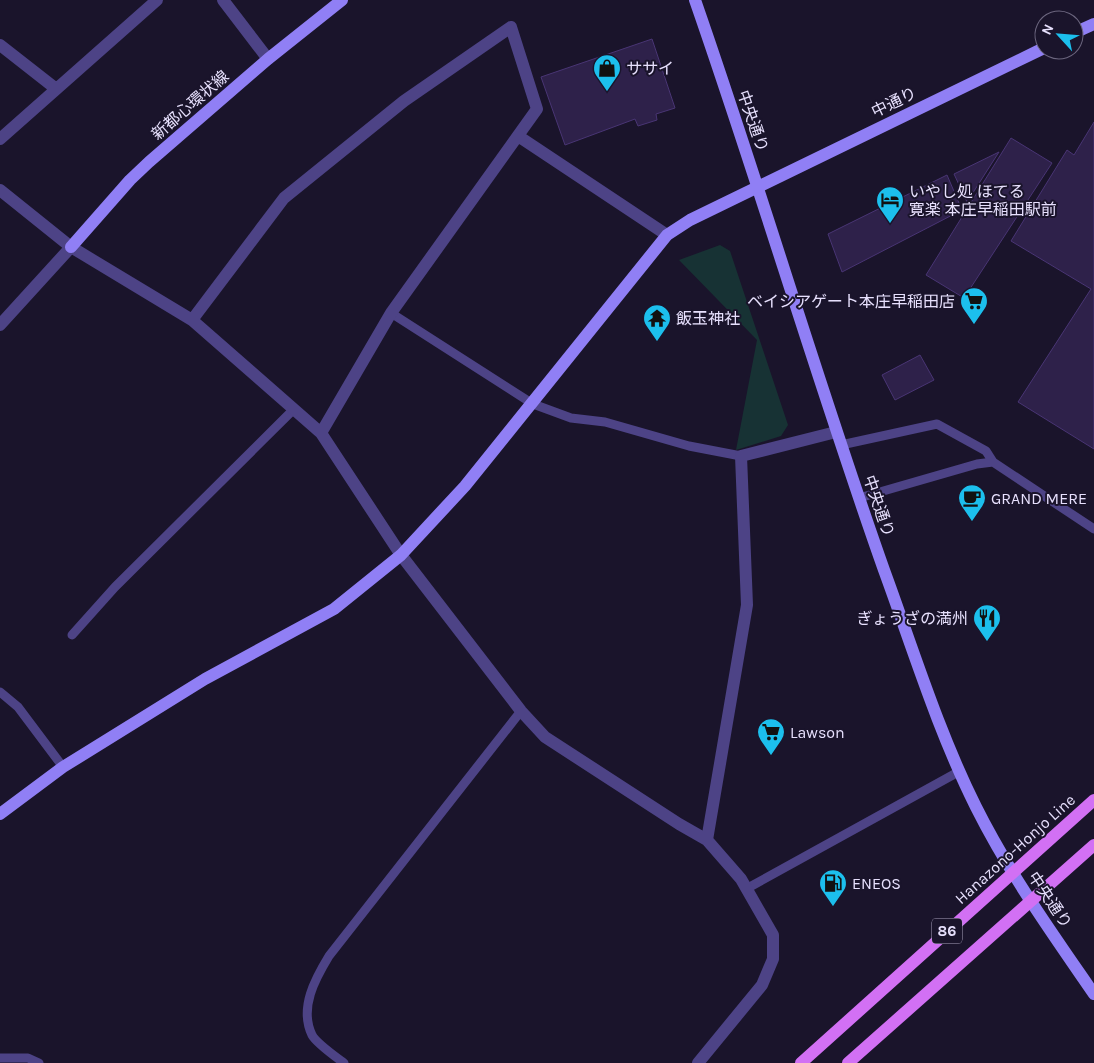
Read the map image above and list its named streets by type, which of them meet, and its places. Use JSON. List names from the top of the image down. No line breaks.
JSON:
{"streets":{"main road":["Hanazono-Honjo Line","86"],"street":["中通り","新都心環状線","中央通り"]},"crossings":[["中通り","中央通り"],["中央通り","Hanazono-Honjo Line"],["中央通り","86"]],"places":{"shop":["ササイ"],"hotel":["いやし処 ほてる 寛楽 本庄早稲田駅前"],"supermarket":["ベイシアゲート本庄早稲田店","Lawson"],"temple":["飯玉神社"],"cafe":["GRAND MERE"],"restaurant":["ぎょうざの満州"],"fuel station":["ENEOS"]},"north":"top left"}
